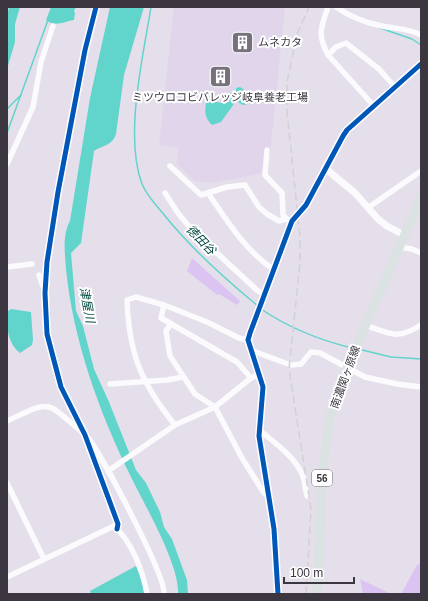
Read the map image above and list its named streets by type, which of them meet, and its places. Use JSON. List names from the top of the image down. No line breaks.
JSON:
{"streets":{"main road":["南濃関ヶ原線","56"]},"water":["徳田谷","津屋川"],"places":{"building":["ムネカタ","ミツウロコビバレッジ岐阜養老工場"]},"scale_bar":"100 m"}
